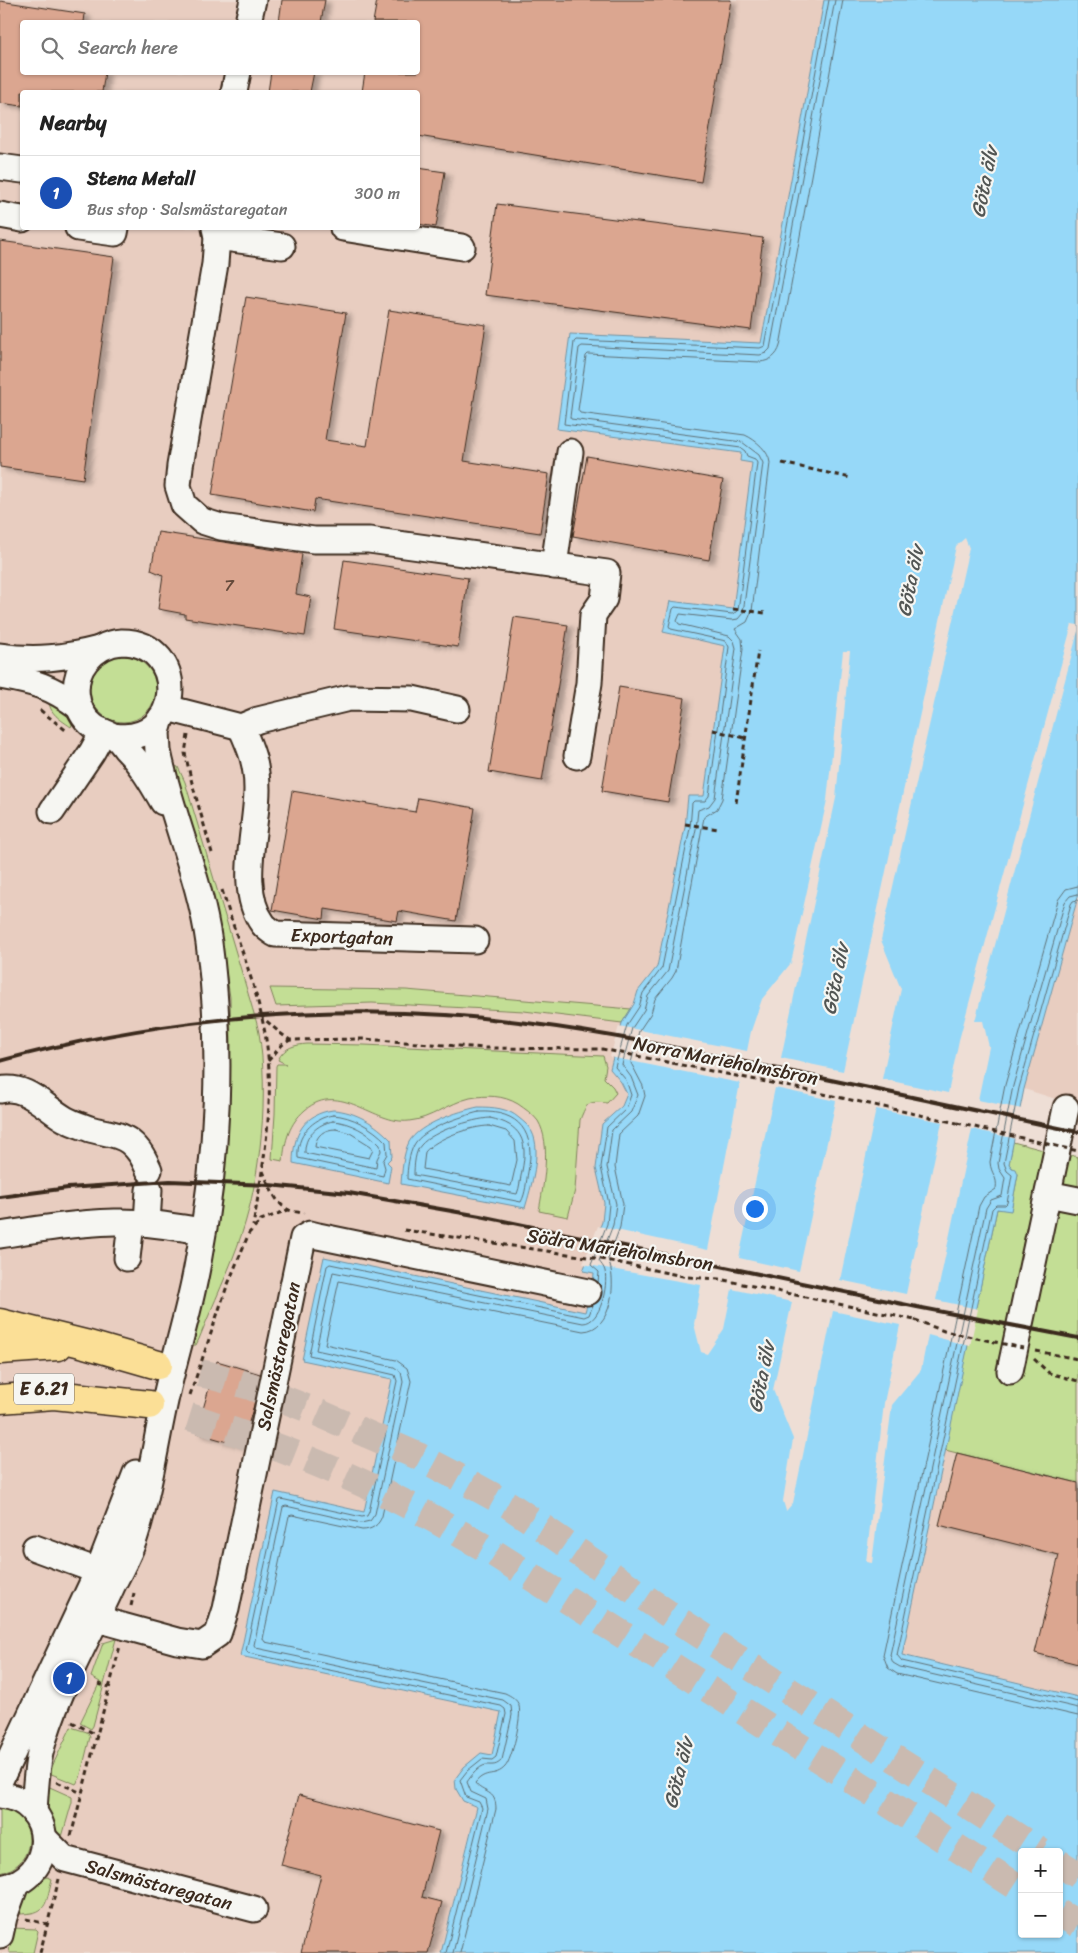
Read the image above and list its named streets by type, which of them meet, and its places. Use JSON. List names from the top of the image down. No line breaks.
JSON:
{"streets":{"highway":["E 6.21"],"street":["Exportgatan","Salsmästaregatan"],"path":["Norra Marieholmsbron","Södra Marieholmsbron"]},"water":["Göta älv"],"house_numbers":["7"],"page":{"search":"Search here","heading":"Nearby","list":[{"mark":"1","name":"Stena Metall","note":"Bus stop · Salsmästaregatan","value":"300 m"}],"pins":"1","map_buttons":["+","−"]}}
